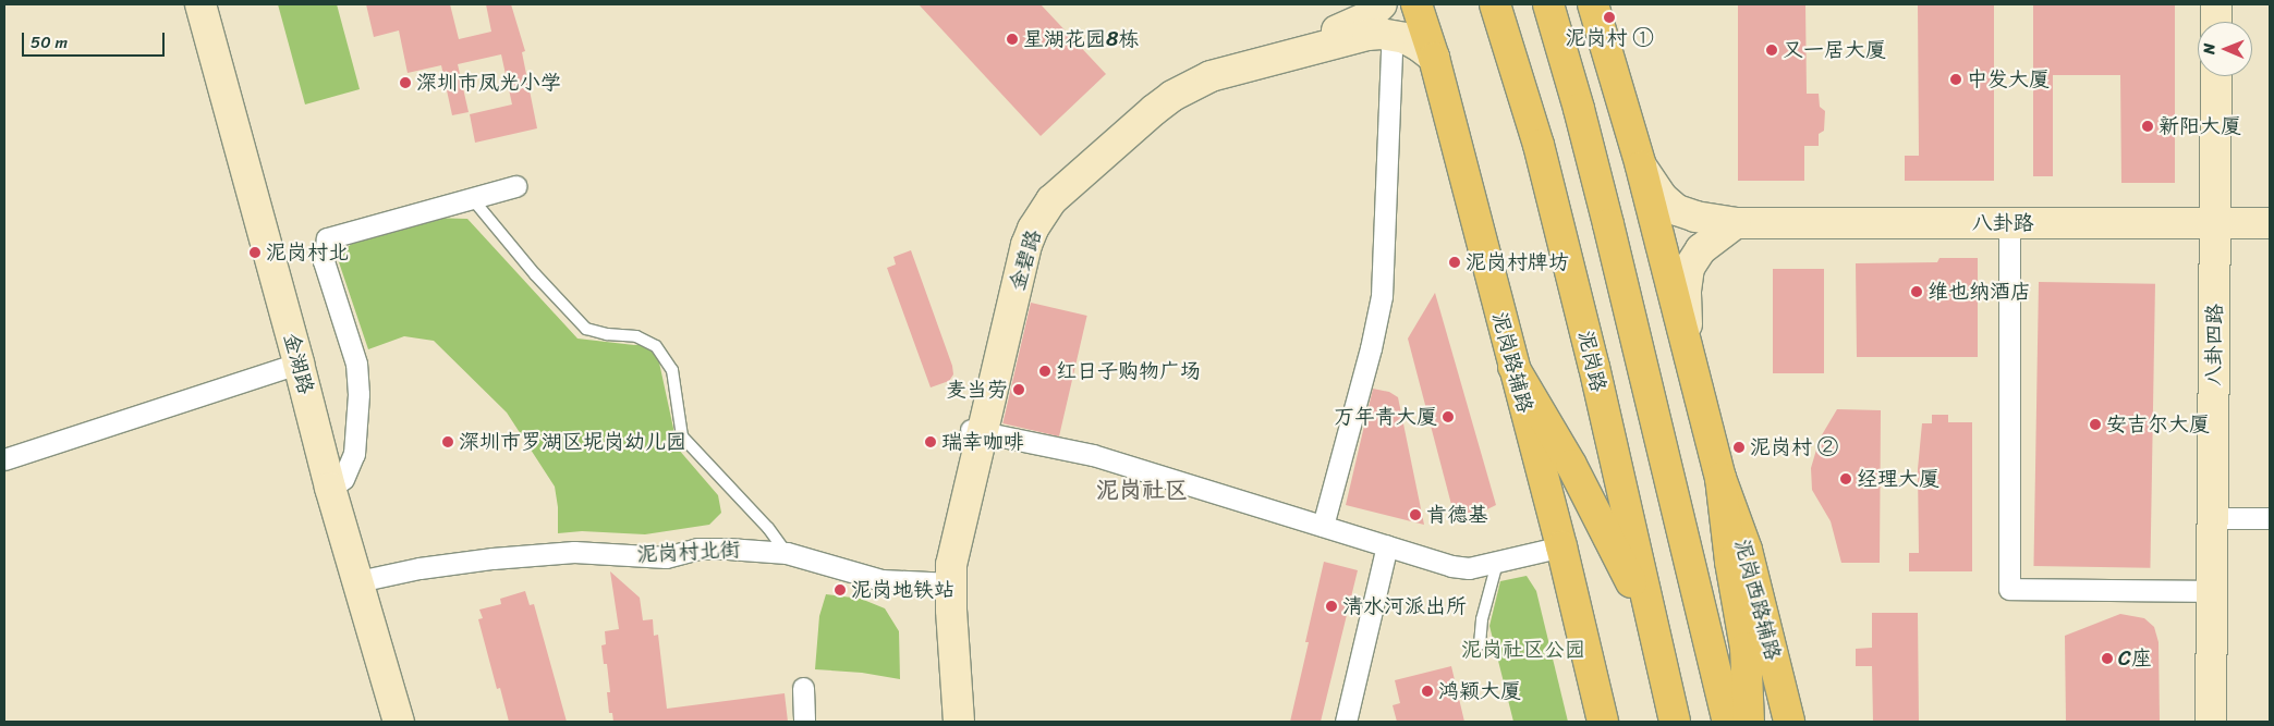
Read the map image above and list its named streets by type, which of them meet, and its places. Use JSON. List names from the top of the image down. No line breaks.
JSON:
{"streets":{"main road":["泥岗路","泥岗路辅路","泥岗西路辅路"],"street":["八卦路","金碧路","八卦四路","金湖路","泥岗村北街"]},"crossings":[["八卦路","八卦四路"],["金碧路","泥岗路辅路"],["金碧路","泥岗村北街"],["金湖路","泥岗村北街"]],"districts":["泥岗社区"],"parks":["泥岗社区公园"],"places":["泥岗村 ①","星湖花园8栋","又一居大厦","中发大厦","深圳市凤光小学","新阳大厦","泥岗村北","泥岗村牌坊","维也纳酒店","红日子购物广场","麦当劳","万年青大厦","安吉尔大厦","深圳市罗湖区坭岗幼儿园","瑞幸咖啡","泥岗村 ②","经理大厦","肯德基","泥岗地铁站","清水河派出所","C座","鸿颖大厦"],"scale_bar":"50 m","north":"left"}
